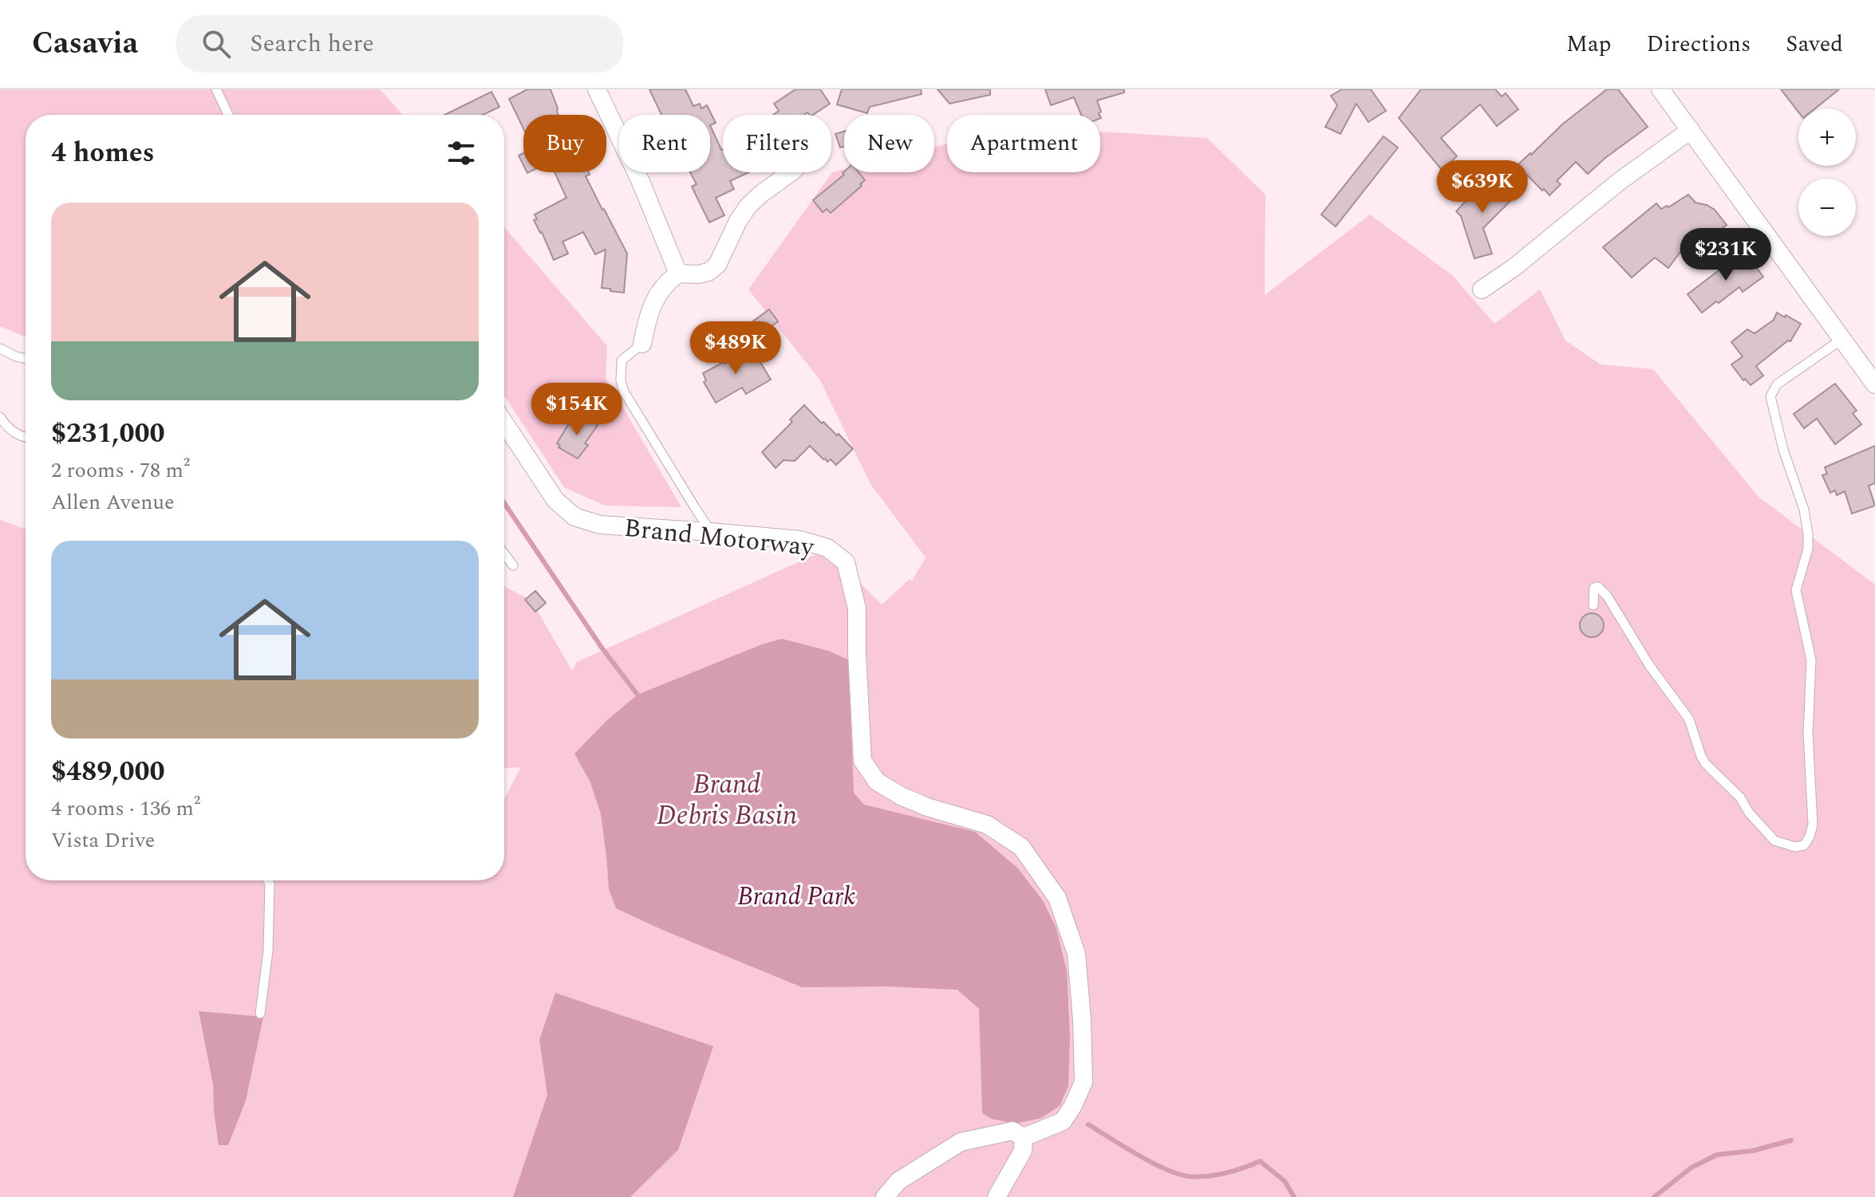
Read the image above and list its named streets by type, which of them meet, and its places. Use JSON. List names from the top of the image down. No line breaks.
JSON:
{"streets":{"street":["Brand Motorway"]},"water":["Brand Debris Basin"],"parks":["Brand Park"],"page":{"header":"Casavia","search":"Search here","nav":["Map","Directions","Saved"],"map_buttons":["+","−"],"chip":["Buy","Rent","Filters","New","Apartment"],"heading":"4 homes","price":["$639K","$231K","$489K","$154K"],"list":[{"name":"$231,000","note":"2 rooms · 78 m² · Allen Avenue"},{"name":"$489,000","note":"4 rooms · 136 m² · Vista Drive"}]}}
